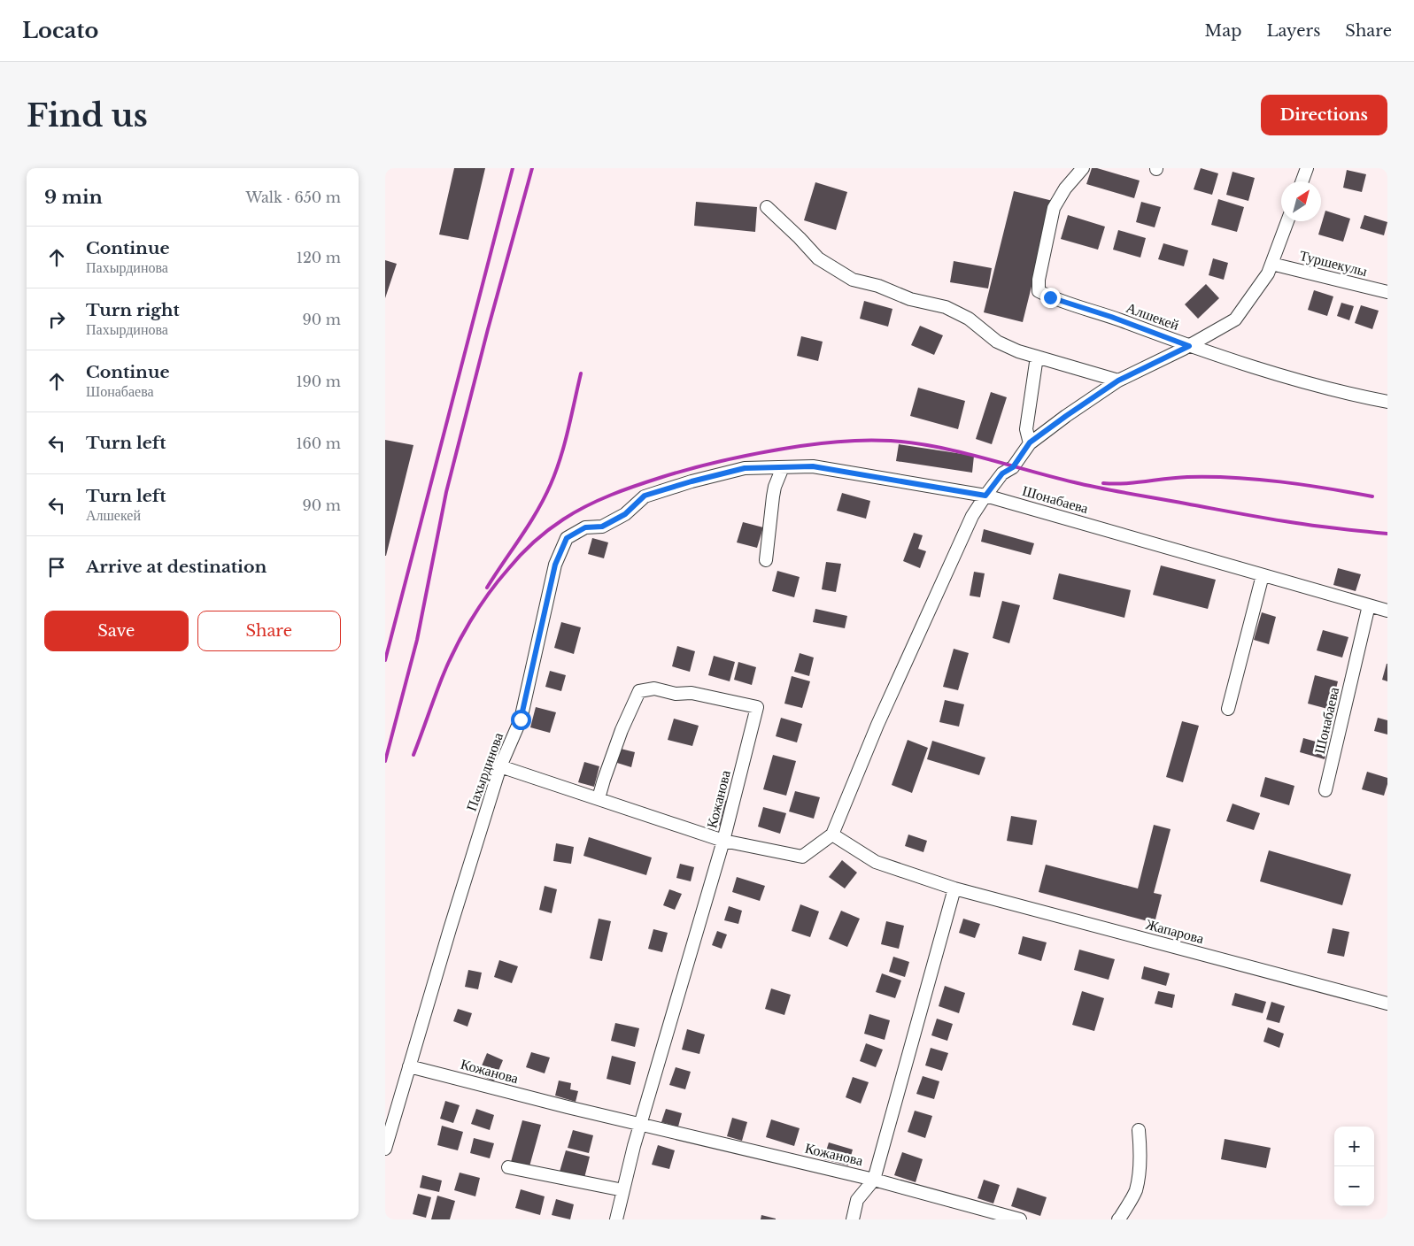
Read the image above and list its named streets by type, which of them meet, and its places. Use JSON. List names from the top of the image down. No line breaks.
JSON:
{"streets":{"street":["Туршекулы","Алшекей","Шонабаева","Пахырдинова","Кожанова","Жапарова"]},"crossings":[["Шонабаева","Пахырдинова"],["Пахырдинова","Кожанова"]],"north":"top right","page":{"header":"Locato","nav":["Map","Layers","Share"],"buttons":["Directions",["Save","Share"]],"title":"Find us","heading":["9 min","Walk · 650 m"],"list":[["Continue","Пахырдинова","120 m"],["Turn right","Пахырдинова","90 m"],["Continue","Шонабаева","190 m"],["Turn left","160 m"],["Turn left","Алшекей","90 m"],"Arrive at destination"],"map_buttons":["+","−"]}}
